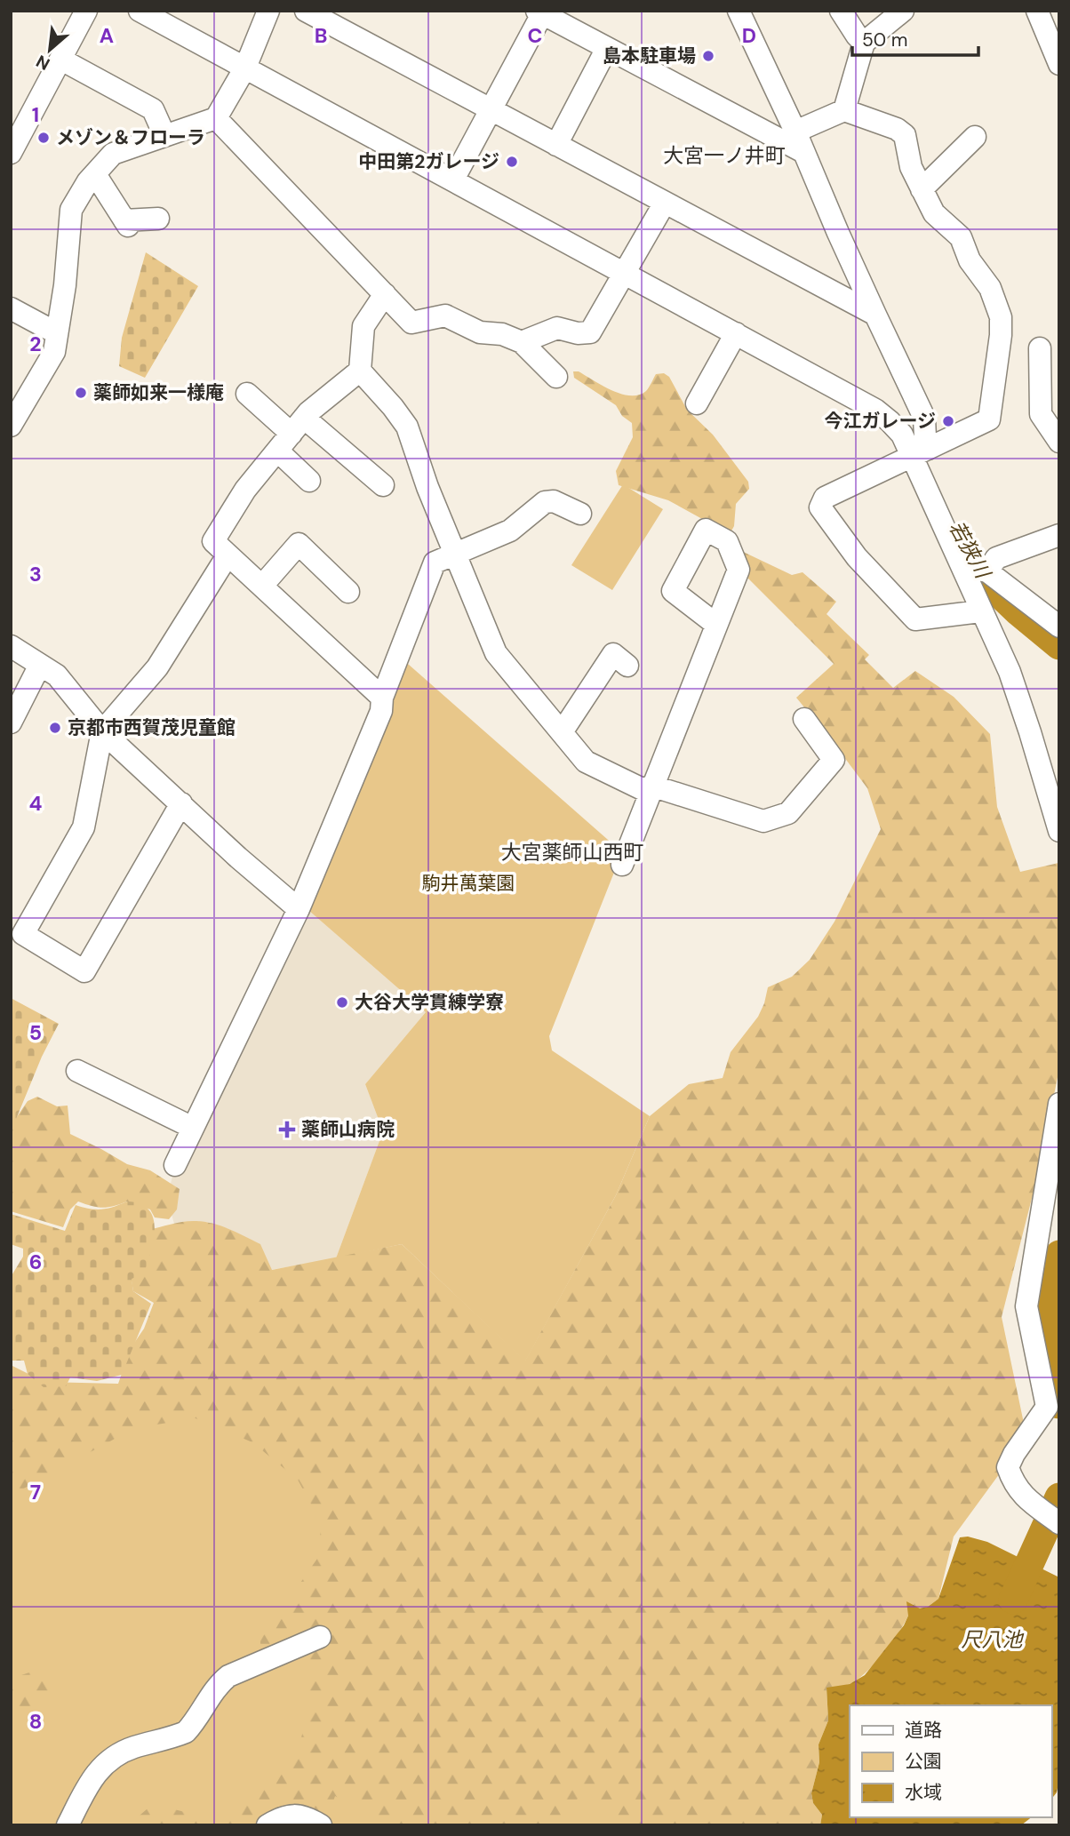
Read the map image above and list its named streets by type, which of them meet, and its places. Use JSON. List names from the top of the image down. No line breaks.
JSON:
{"districts":["大宮一ノ井町","大宮薬師山西町"],"water":["若狭川","尺八池"],"parks":["駒井萬葉園"],"places":{"other":["島本駐車場","メゾン＆フローラ","中田第2ガレージ","薬師如来一様庵","今江ガレージ","京都市西賀茂児童館","大谷大学貫練学寮"],"health":["薬師山病院"]},"legend":["道路","公園","水域"],"scale_bar":"50 m","north":"bottom left","grid":{"columns":["A","B","C","D"],"rows":["1","2","3","4","5","6","7","8"]}}
